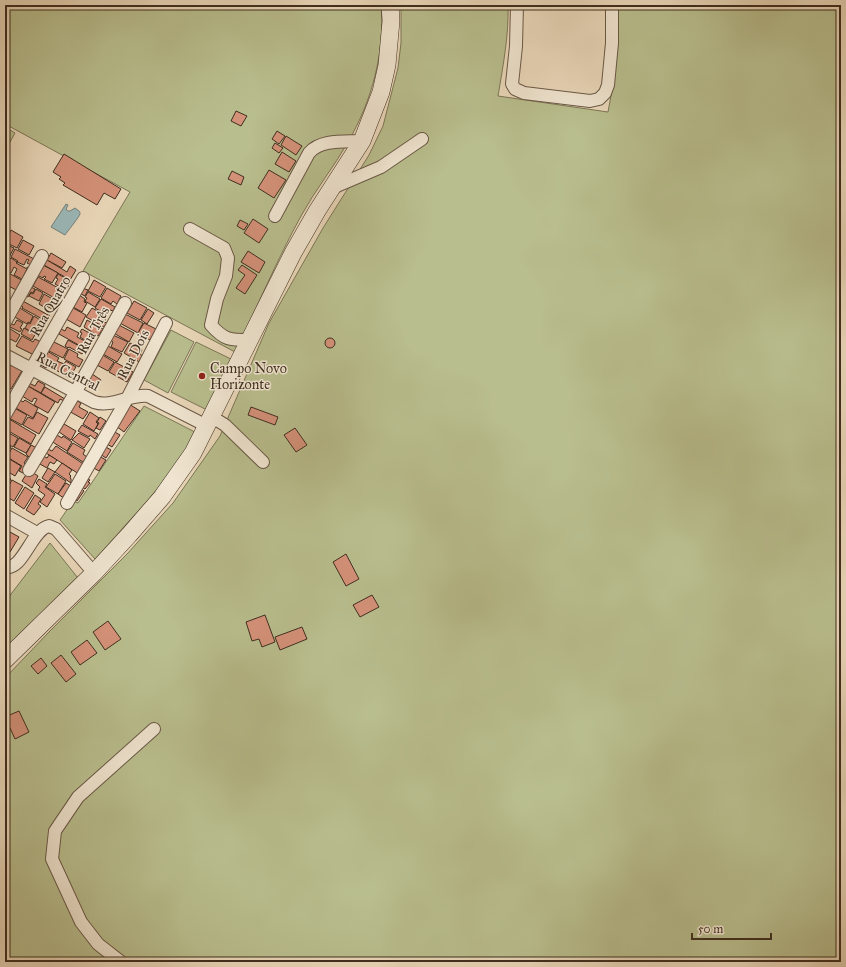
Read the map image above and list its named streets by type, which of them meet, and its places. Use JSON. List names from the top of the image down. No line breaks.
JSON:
{"streets":{"street":["Rua Quatro","Rua Três","Rua Dois","Rua Central"]},"crossings":[["Rua Quatro","Rua Central"],["Rua Três","Rua Central"],["Rua Dois","Rua Central"]],"places":["Campo Novo Horizonte"],"scale_bar":"50 m"}
